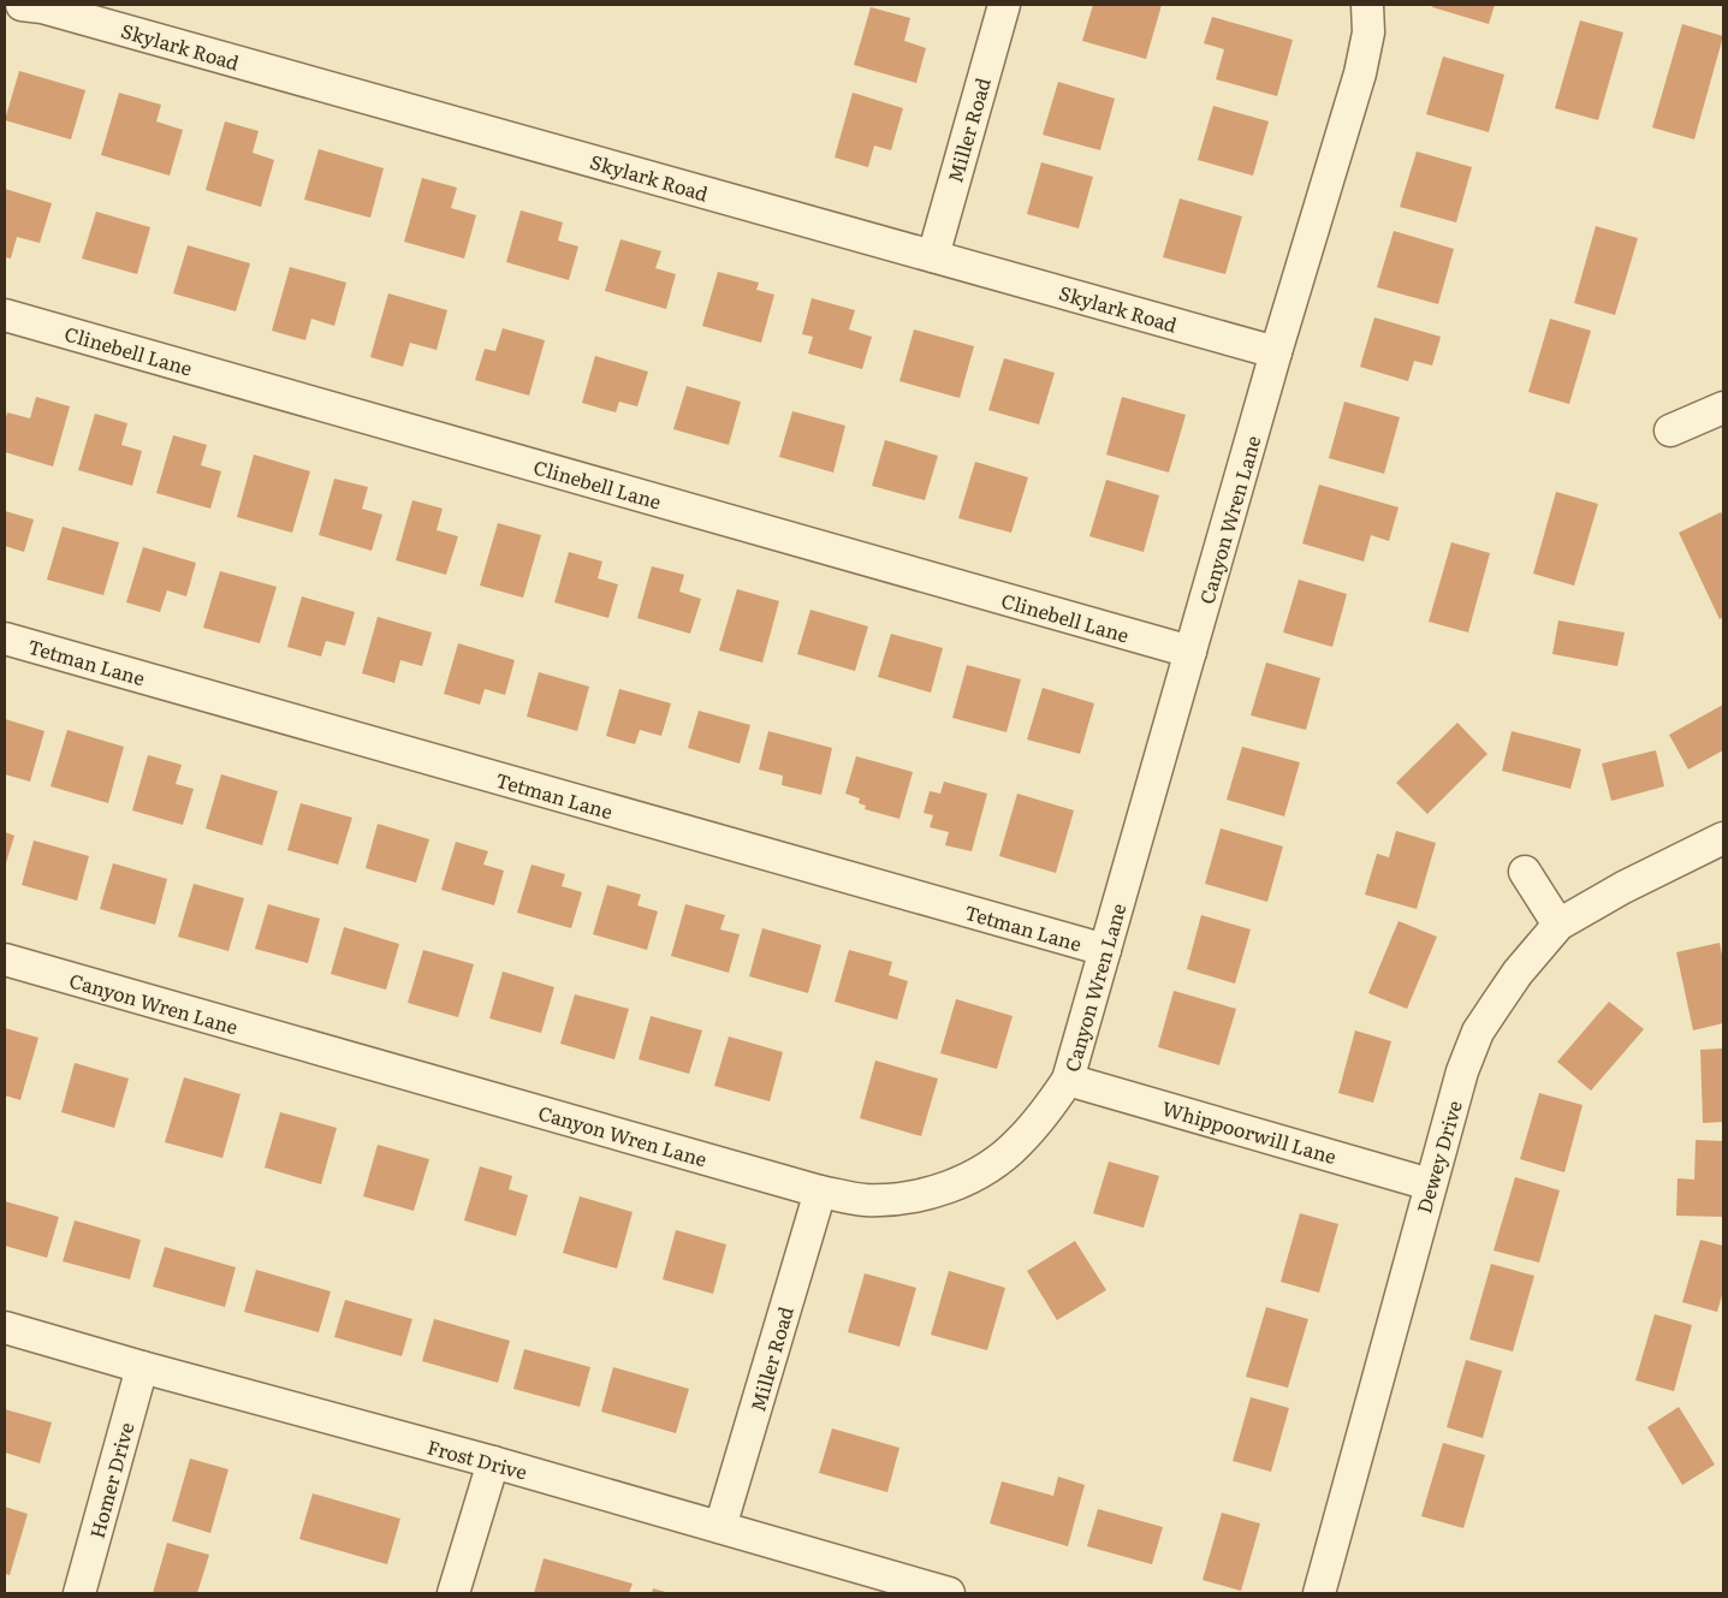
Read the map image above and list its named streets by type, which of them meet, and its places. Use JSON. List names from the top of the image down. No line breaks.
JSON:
{"streets":{"street":["Skylark Road","Miller Road","Clinebell Lane","Canyon Wren Lane","Tetman Lane","Whippoorwill Lane","Dewey Drive","Frost Drive","Homer Drive"]},"crossings":[["Skylark Road","Miller Road"],["Skylark Road","Canyon Wren Lane"],["Miller Road","Canyon Wren Lane"],["Miller Road","Frost Drive"],["Clinebell Lane","Canyon Wren Lane"],["Canyon Wren Lane","Tetman Lane"],["Canyon Wren Lane","Whippoorwill Lane"],["Whippoorwill Lane","Dewey Drive"],["Frost Drive","Homer Drive"]]}
